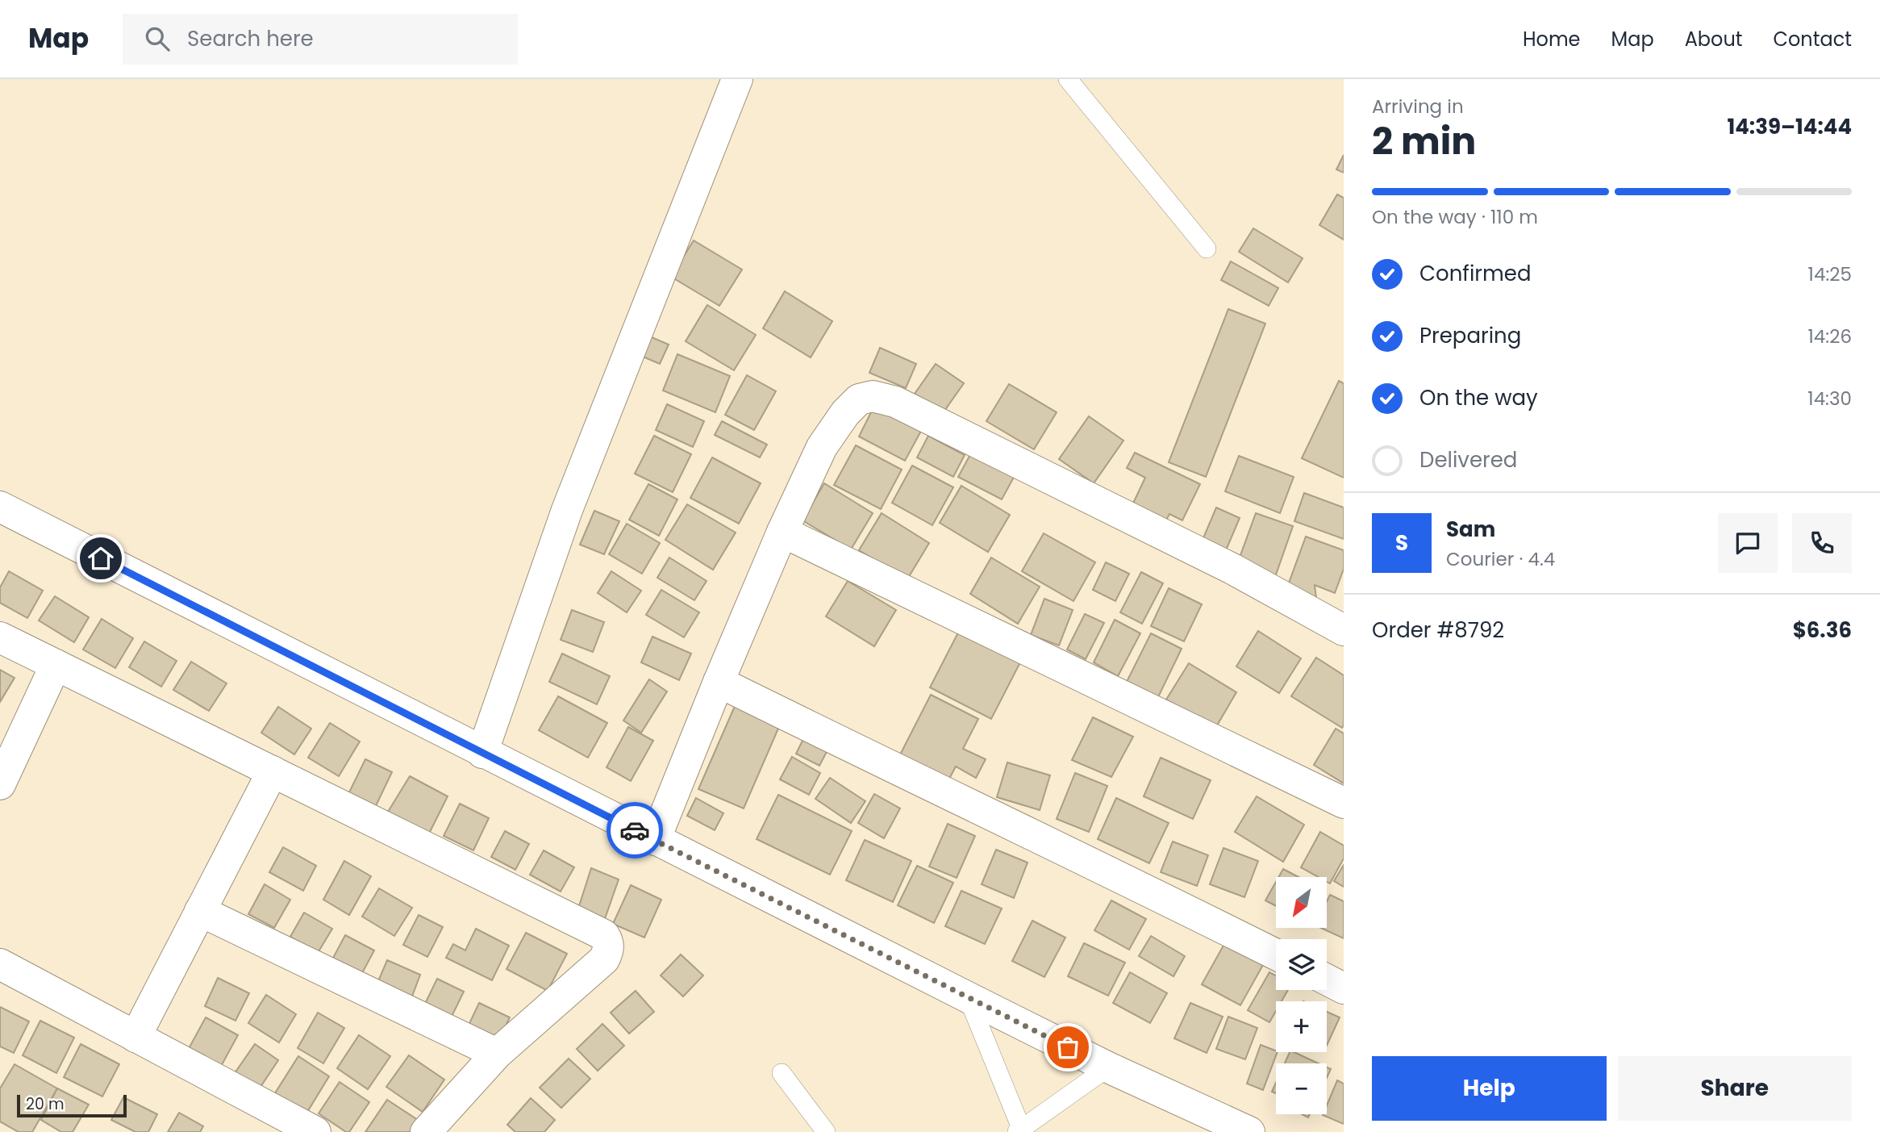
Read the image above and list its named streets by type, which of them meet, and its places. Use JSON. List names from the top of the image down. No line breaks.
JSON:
{"scale_bar":"20 m","north":"bottom left","page":{"header":"Map","search":"Search here","nav":["Home","Map","About","Contact"],"heading":["2 min","Arriving in","14:39–14:44"],"panel":["Sam","Courier · 4.4","Order #8792","$6.36"],"bar":"On the way · 110 m","list":[["Confirmed","14:25"],["Preparing","14:26"],["On the way","14:30"],"Delivered"],"round":"S","map_buttons":["+","−"],"buttons":["Help","Share"],"scale":"20 m"}}
